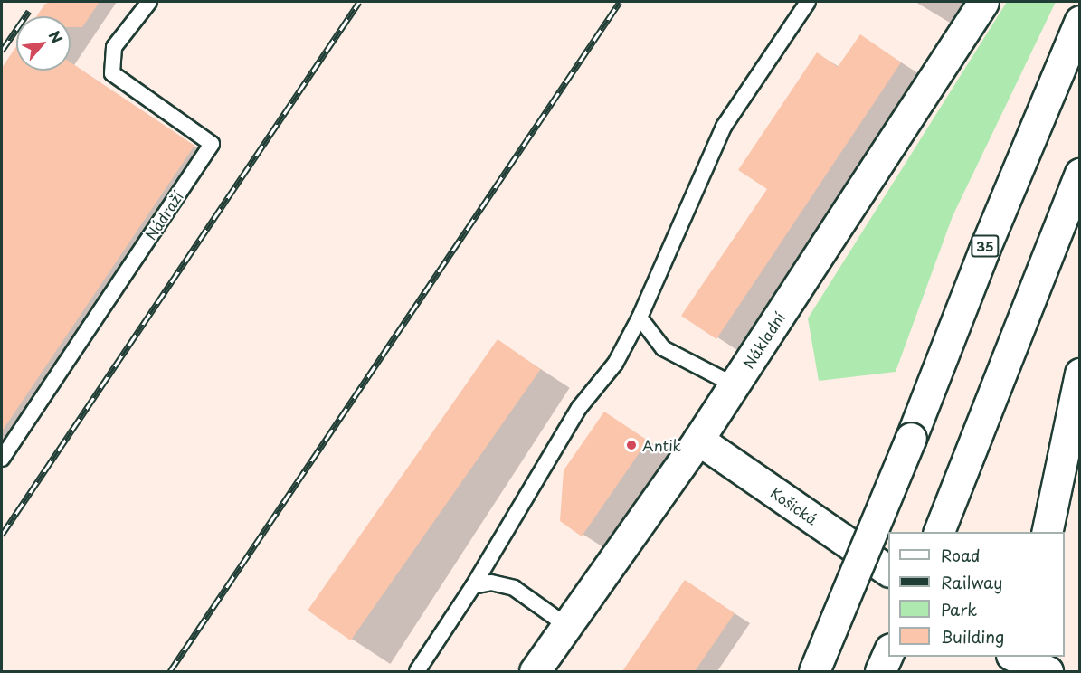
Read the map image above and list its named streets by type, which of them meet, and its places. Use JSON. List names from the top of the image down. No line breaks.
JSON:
{"streets":{"main road":["35","Nákladní","Košická"],"lane":["Nádraží"]},"crossings":[["Nákladní","Košická"]],"places":["Antik"],"legend":["Road","Railway","Park","Building"],"north":"top right"}
